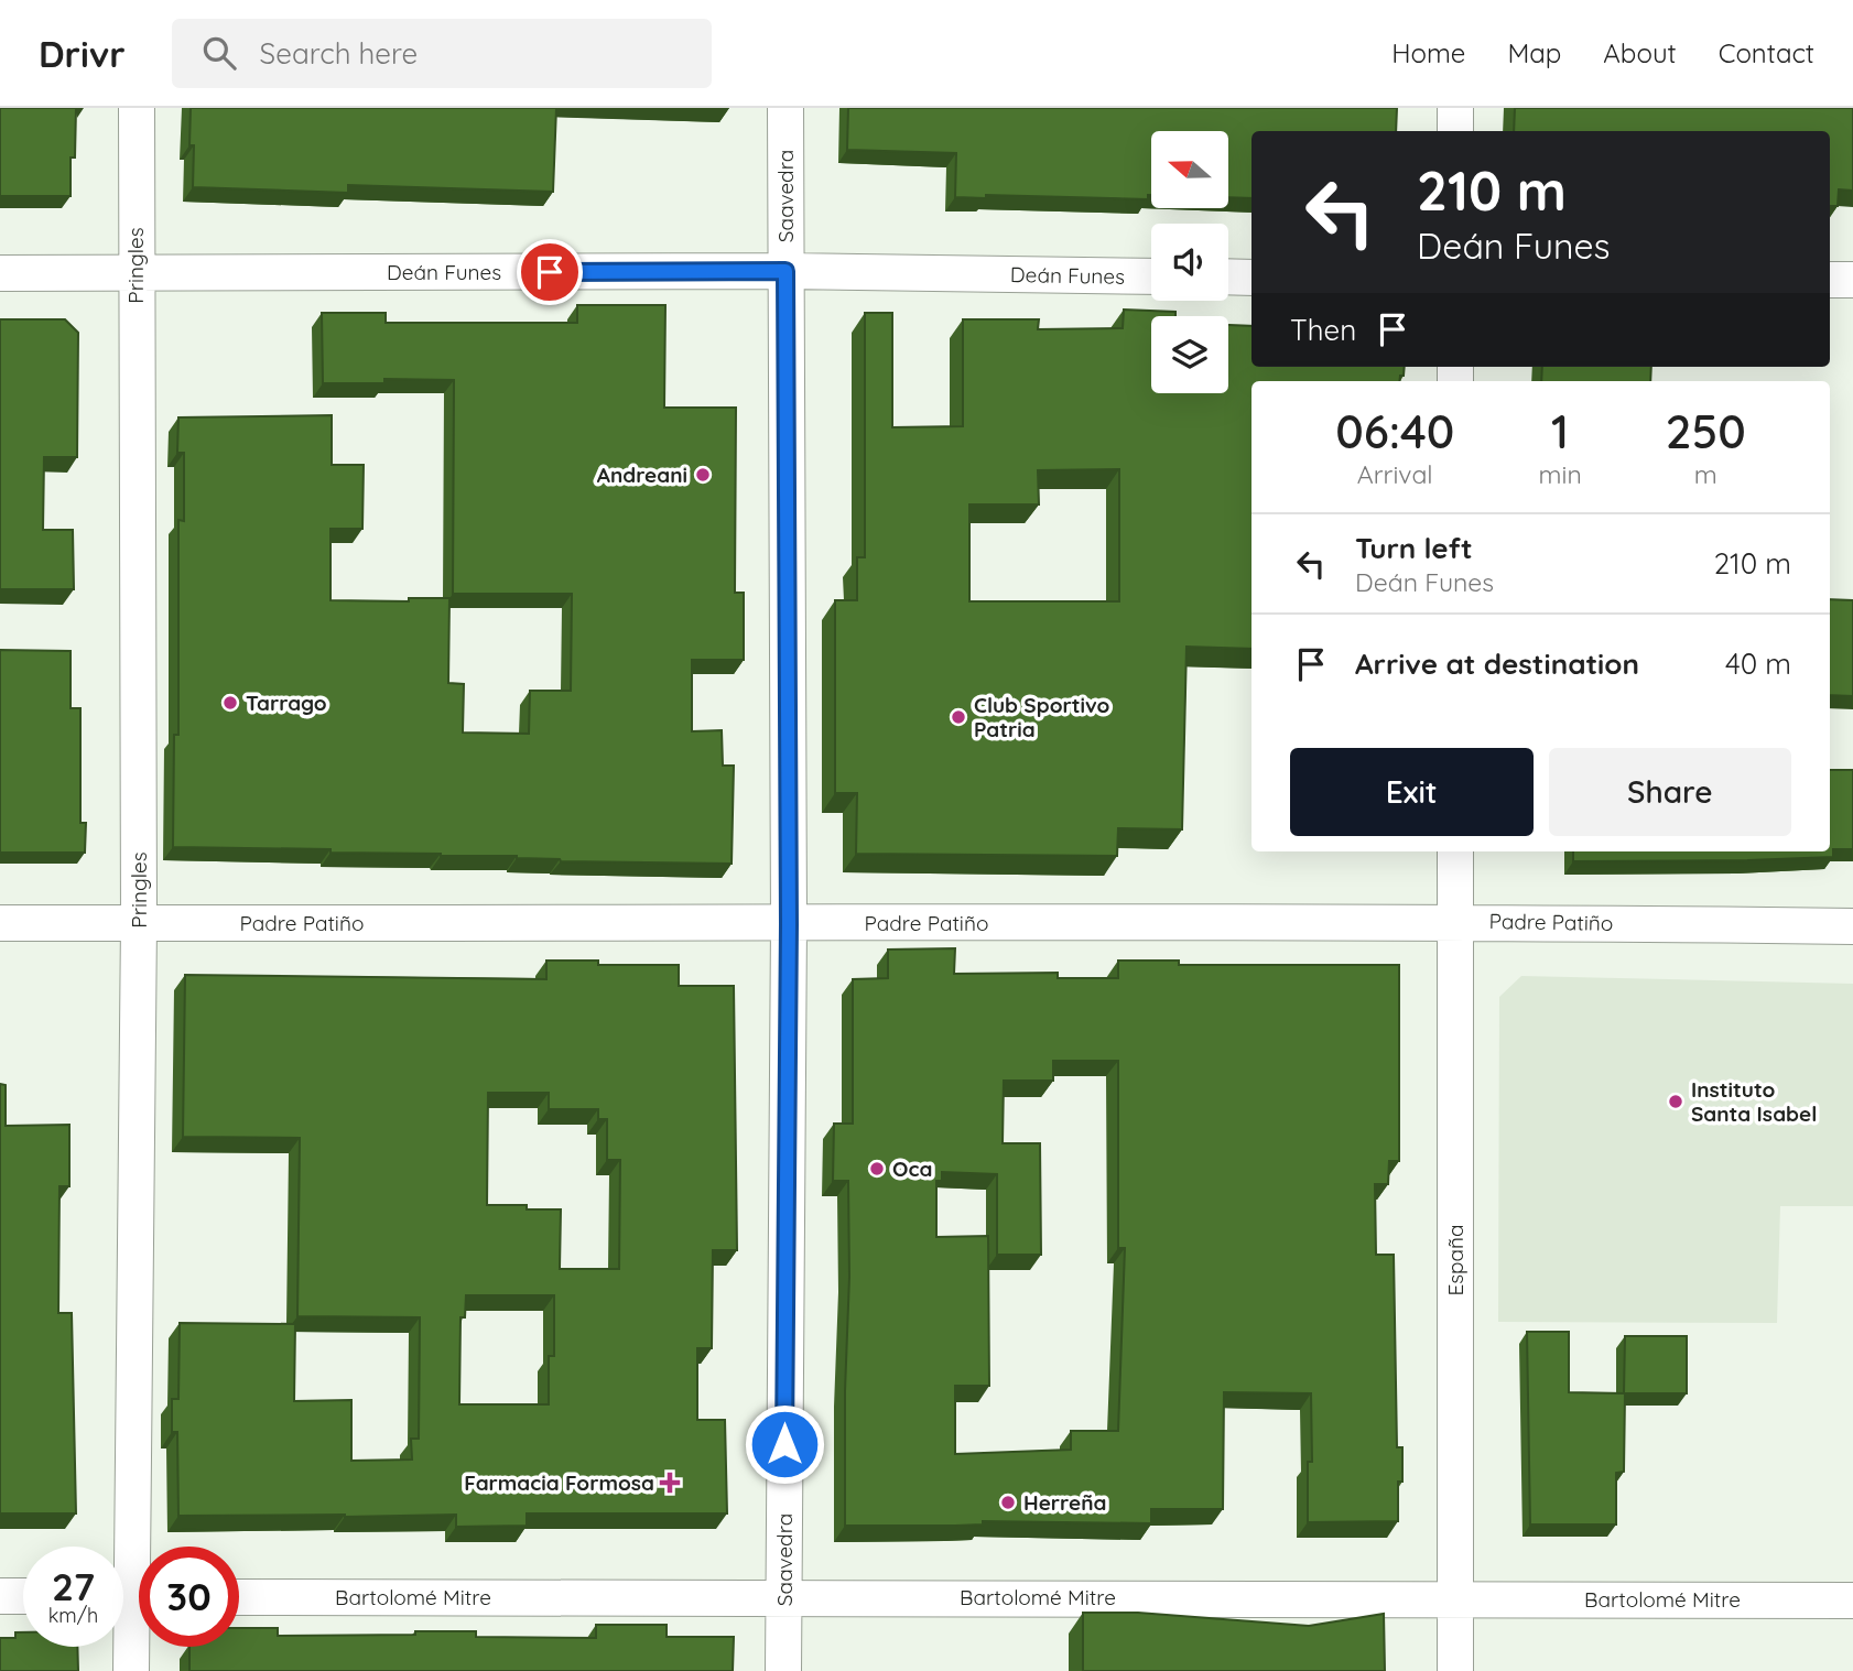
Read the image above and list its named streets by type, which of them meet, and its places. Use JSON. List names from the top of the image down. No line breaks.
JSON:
{"streets":{"street":["Saavedra","Pringles","Deán Funes","Padre Patiño","España","Bartolomé Mitre"]},"crossings":[["Saavedra","Deán Funes"],["Saavedra","Padre Patiño"],["Saavedra","Bartolomé Mitre"],["Pringles","Deán Funes"],["Pringles","Padre Patiño"],["Padre Patiño","España"],["España","Bartolomé Mitre"]],"places":{"other":["Andreani","Tarrago","Club Sportivo Patria","Instituto Santa Isabel","Oca","Herreña"],"health":["Farmacia Formosa"]},"north":"left","page":{"header":"Drivr","search":"Search here","nav":["Home","Map","About","Contact"],"turn":["210 m","Deán Funes"],"then":"Then","eta":["06:40","Arrival","1","min","250","m"],"list":[{"name":"Turn left","note":"Deán Funes","value":"210 m"},{"name":"Arrive at destination","value":"40 m"}],"buttons":["Exit","Share"],"speed":"27 km/h","limit":"30"}}
